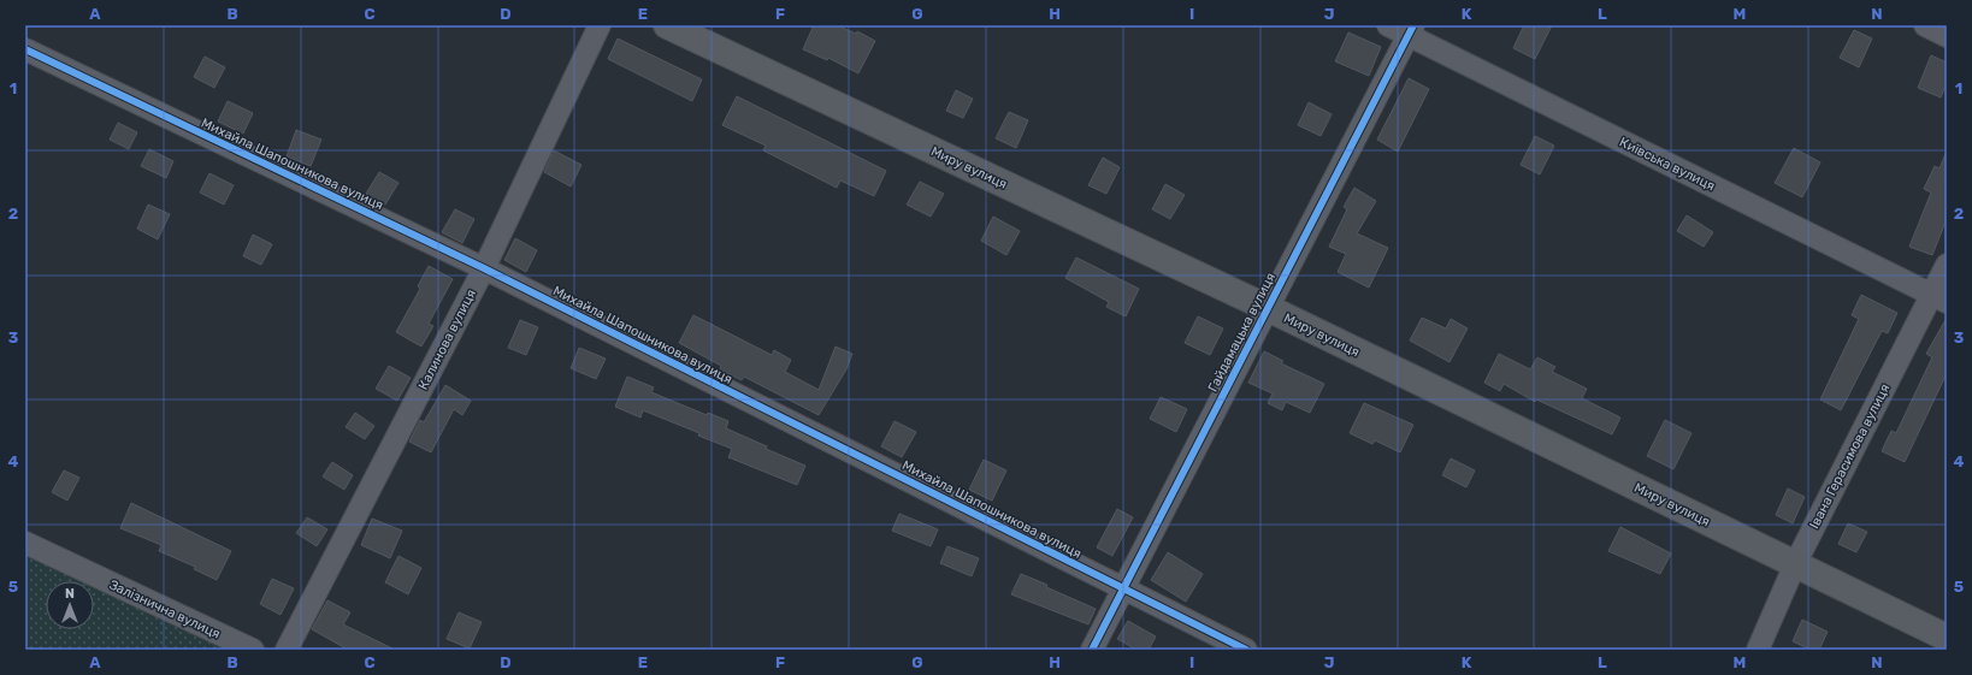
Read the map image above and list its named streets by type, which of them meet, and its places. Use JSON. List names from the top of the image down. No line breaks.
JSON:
{"streets":{"main road":["Миру вулиця"],"street":["Михайла Шапошникова вулиця","Київська вулиця","Гайдамацька вулиця","Калинова вулиця","Івана Герасимова вулиця","Залізнична вулиця"]},"crossings":[["Михайла Шапошникова вулиця","Гайдамацька вулиця"],["Михайла Шапошникова вулиця","Калинова вулиця"],["Київська вулиця","Гайдамацька вулиця"],["Київська вулиця","Івана Герасимова вулиця"],["Миру вулиця","Гайдамацька вулиця"],["Миру вулиця","Івана Герасимова вулиця"]],"north":"top","grid":{"columns":["A","B","C","D","E","F","G","H","I","J","K","L","M","N"],"rows":["1","2","3","4","5"]}}
